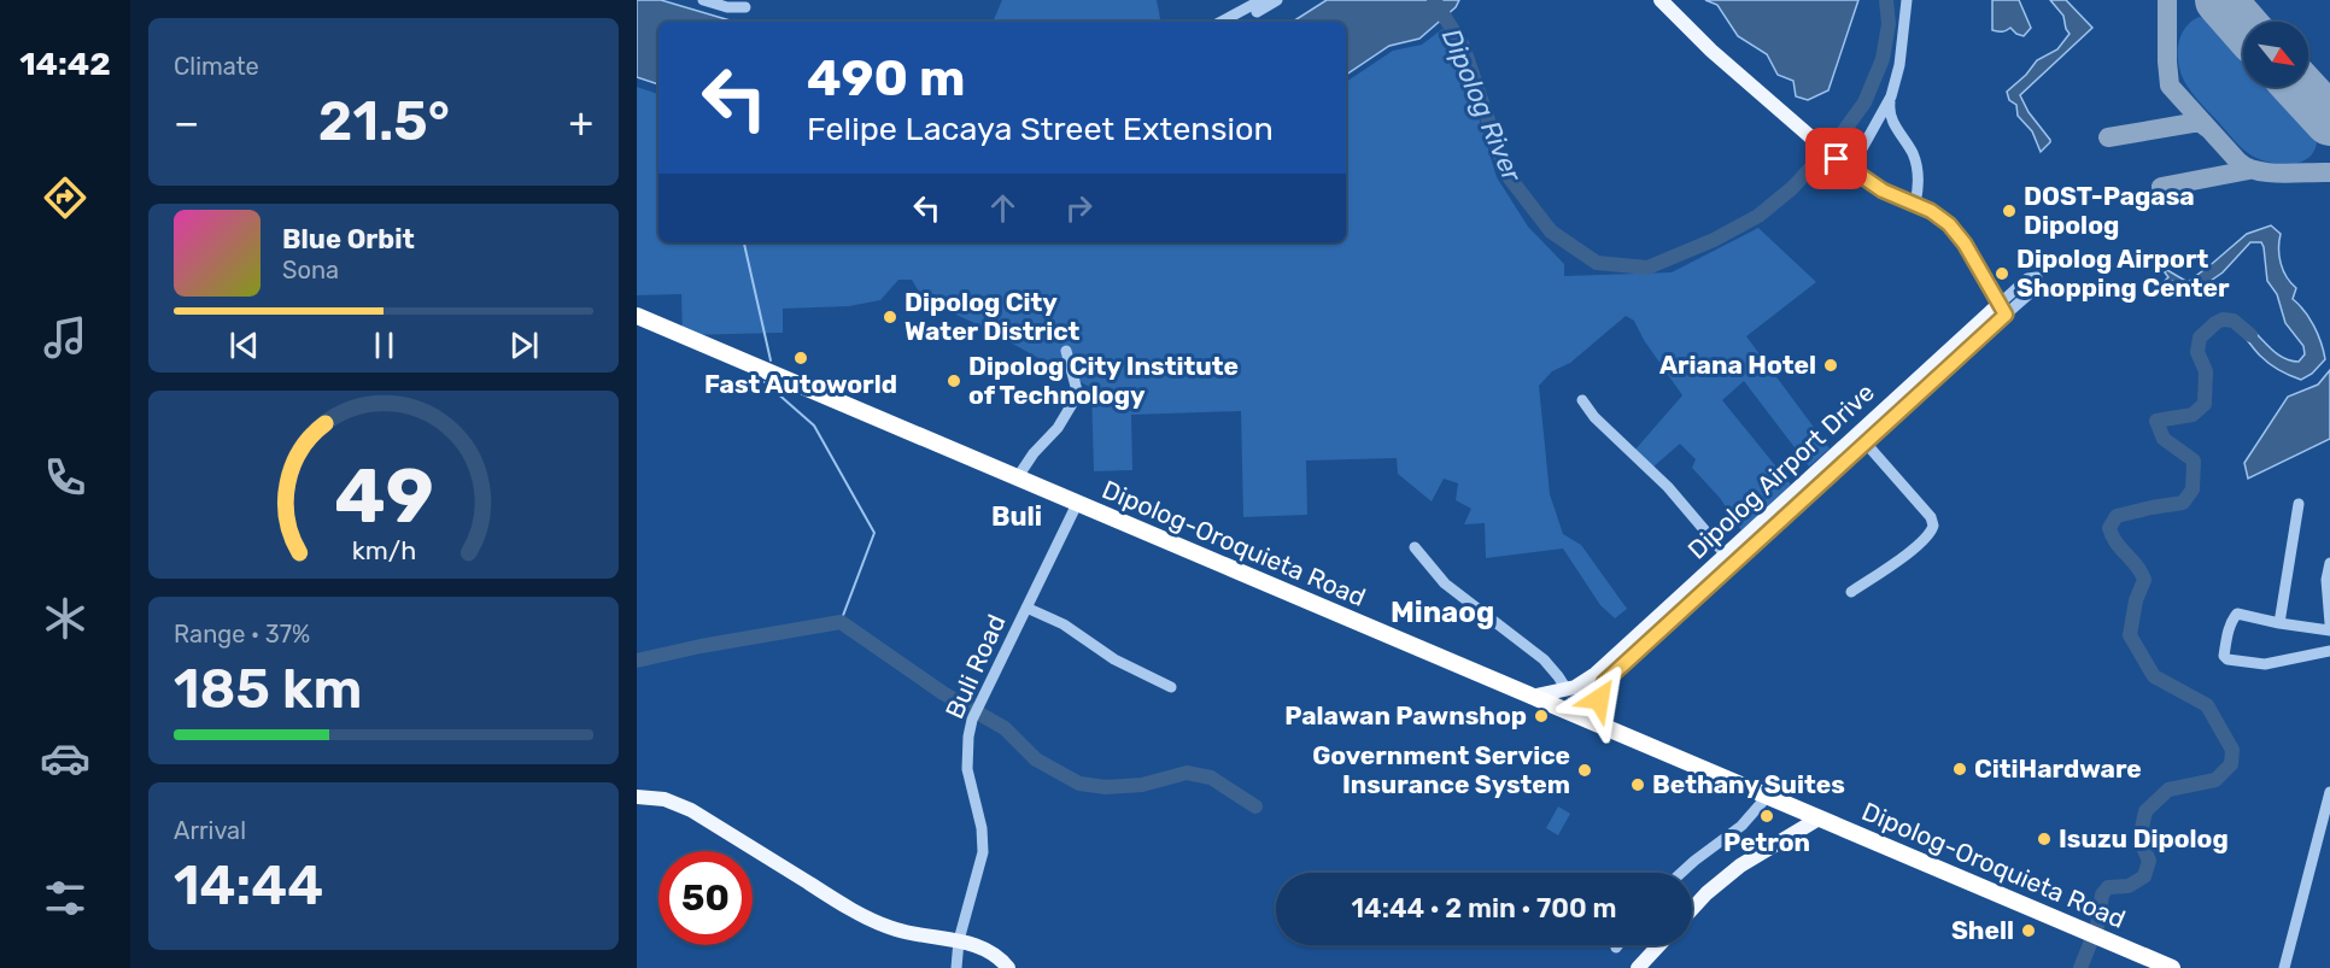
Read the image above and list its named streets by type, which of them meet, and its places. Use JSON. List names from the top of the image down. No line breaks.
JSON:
{"streets":{"highway":["Dipolog-Oroquieta Road"],"main road":["Dipolog Airport Drive"],"street":["Buli Road"]},"crossings":[["Dipolog Airport Drive","Dipolog-Oroquieta Road"],["Dipolog-Oroquieta Road","Buli Road"]],"districts":["Buli","Minaog"],"water":["Dipolog River"],"places":["DOST-Pagasa Dipolog","Dipolog Airport Shopping Center","Dipolog City Water District","Fast Autoworld","Ariana Hotel","Dipolog City Institute of Technology","Palawan Pawnshop","CitiHardware","Government Service Insurance System","Bethany Suites","Petron","Isuzu Dipolog","Shell"],"north":"bottom right","page":{"tabs":"14:42","tile":["Climate",["Range · 37%","185 km"],["Arrival","14:44"]],"turn":["490 m","Felipe Lacaya Street Extension"],"heat":["−","21.5°","+"],"song":["Blue Orbit","Sona"],"limit":"50","trip":"14:44 · 2 min · 700 m","gauge":["49","km/h"]}}
